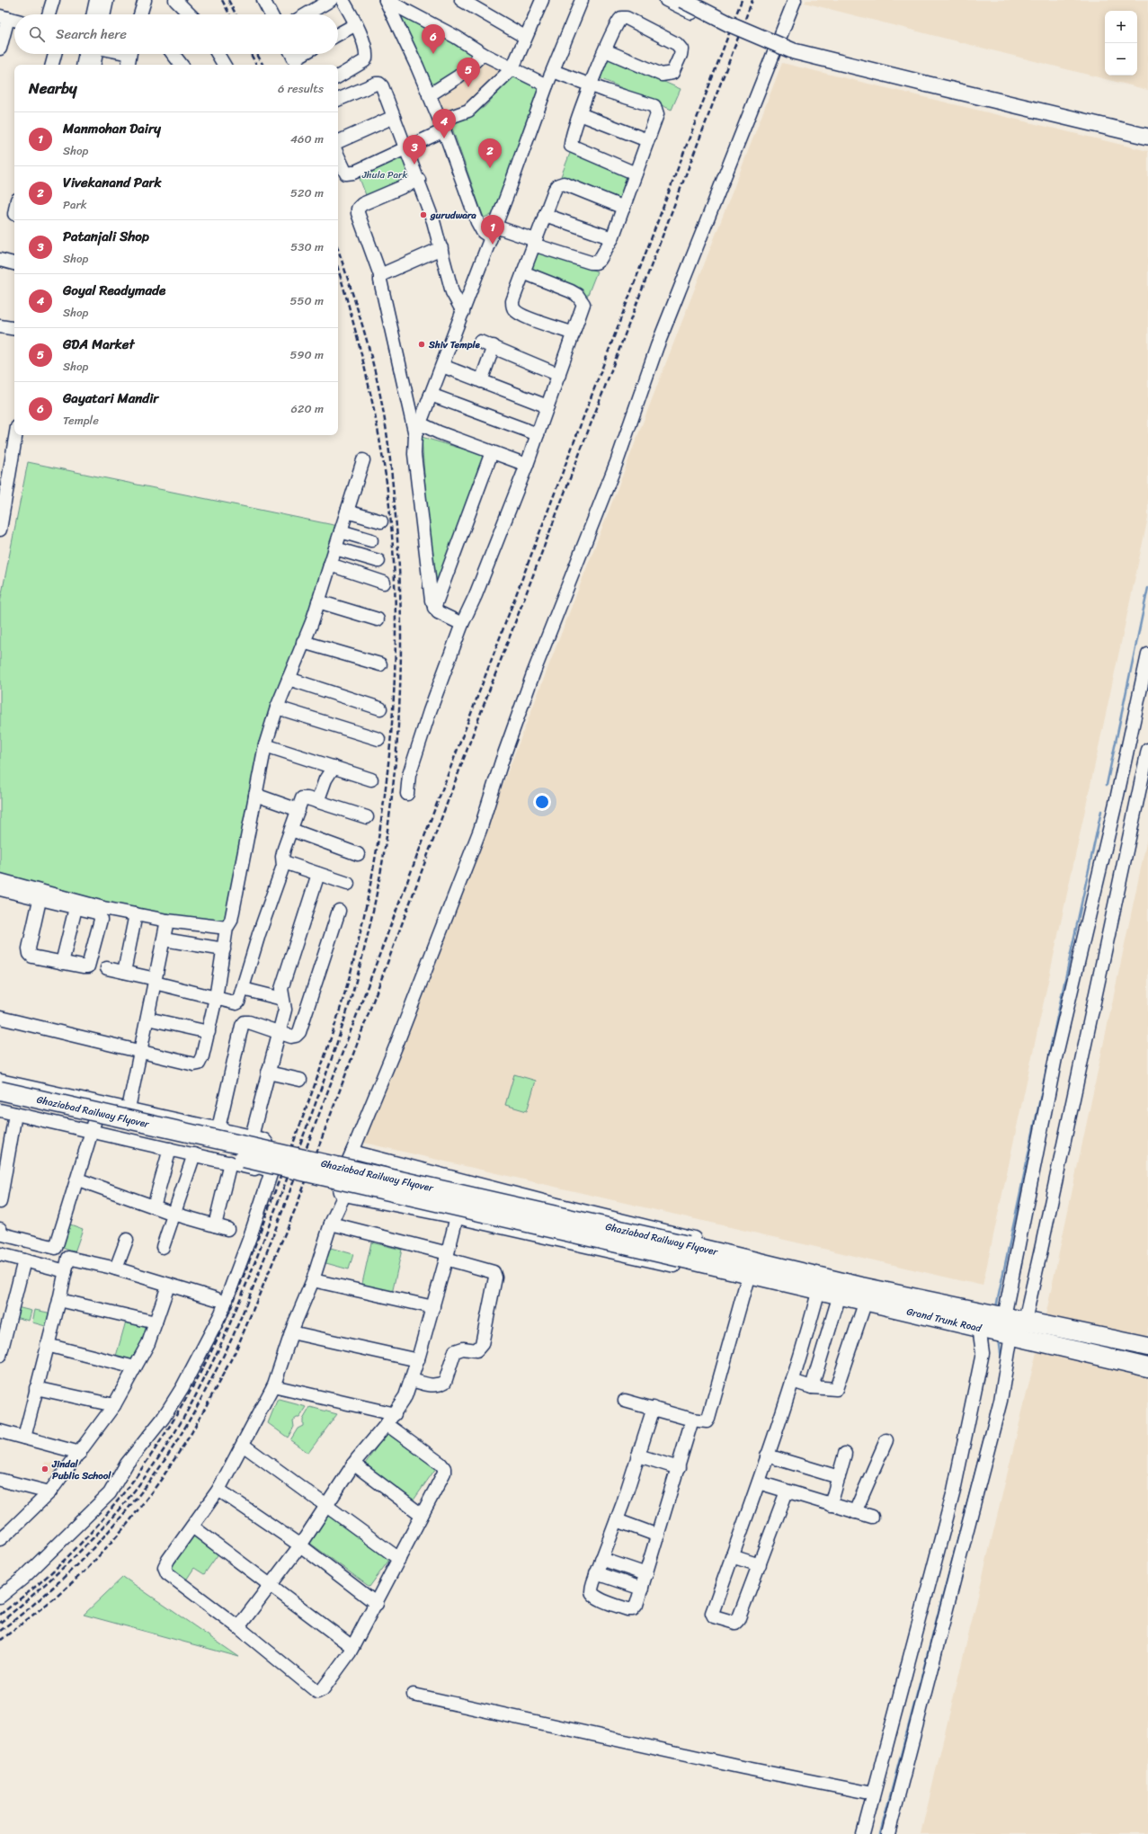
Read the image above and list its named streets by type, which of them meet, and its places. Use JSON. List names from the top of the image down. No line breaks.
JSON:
{"streets":{"highway":["Ghaziabad Railway Flyover","Grand Trunk Road"]},"crossings":[["Ghaziabad Railway Flyover","Grand Trunk Road"]],"parks":["Jhula Park"],"places":["gurudwara","Shiv Temple","Jindal Public School"],"page":{"map_buttons":["+","−"],"search":"Search here","pins":["6","5","4","3","2","1"],"heading":["Nearby","6 results"],"list":[{"mark":"1","name":"Manmohan Dairy","note":"Shop","value":"460 m"},{"mark":"2","name":"Vivekanand Park","note":"Park","value":"520 m"},{"mark":"3","name":"Patanjali Shop","note":"Shop","value":"530 m"},{"mark":"4","name":"Goyal Readymade","note":"Shop","value":"550 m"},{"mark":"5","name":"GDA Market","note":"Shop","value":"590 m"},{"mark":"6","name":"Gayatari Mandir","note":"Temple","value":"620 m"}]}}
